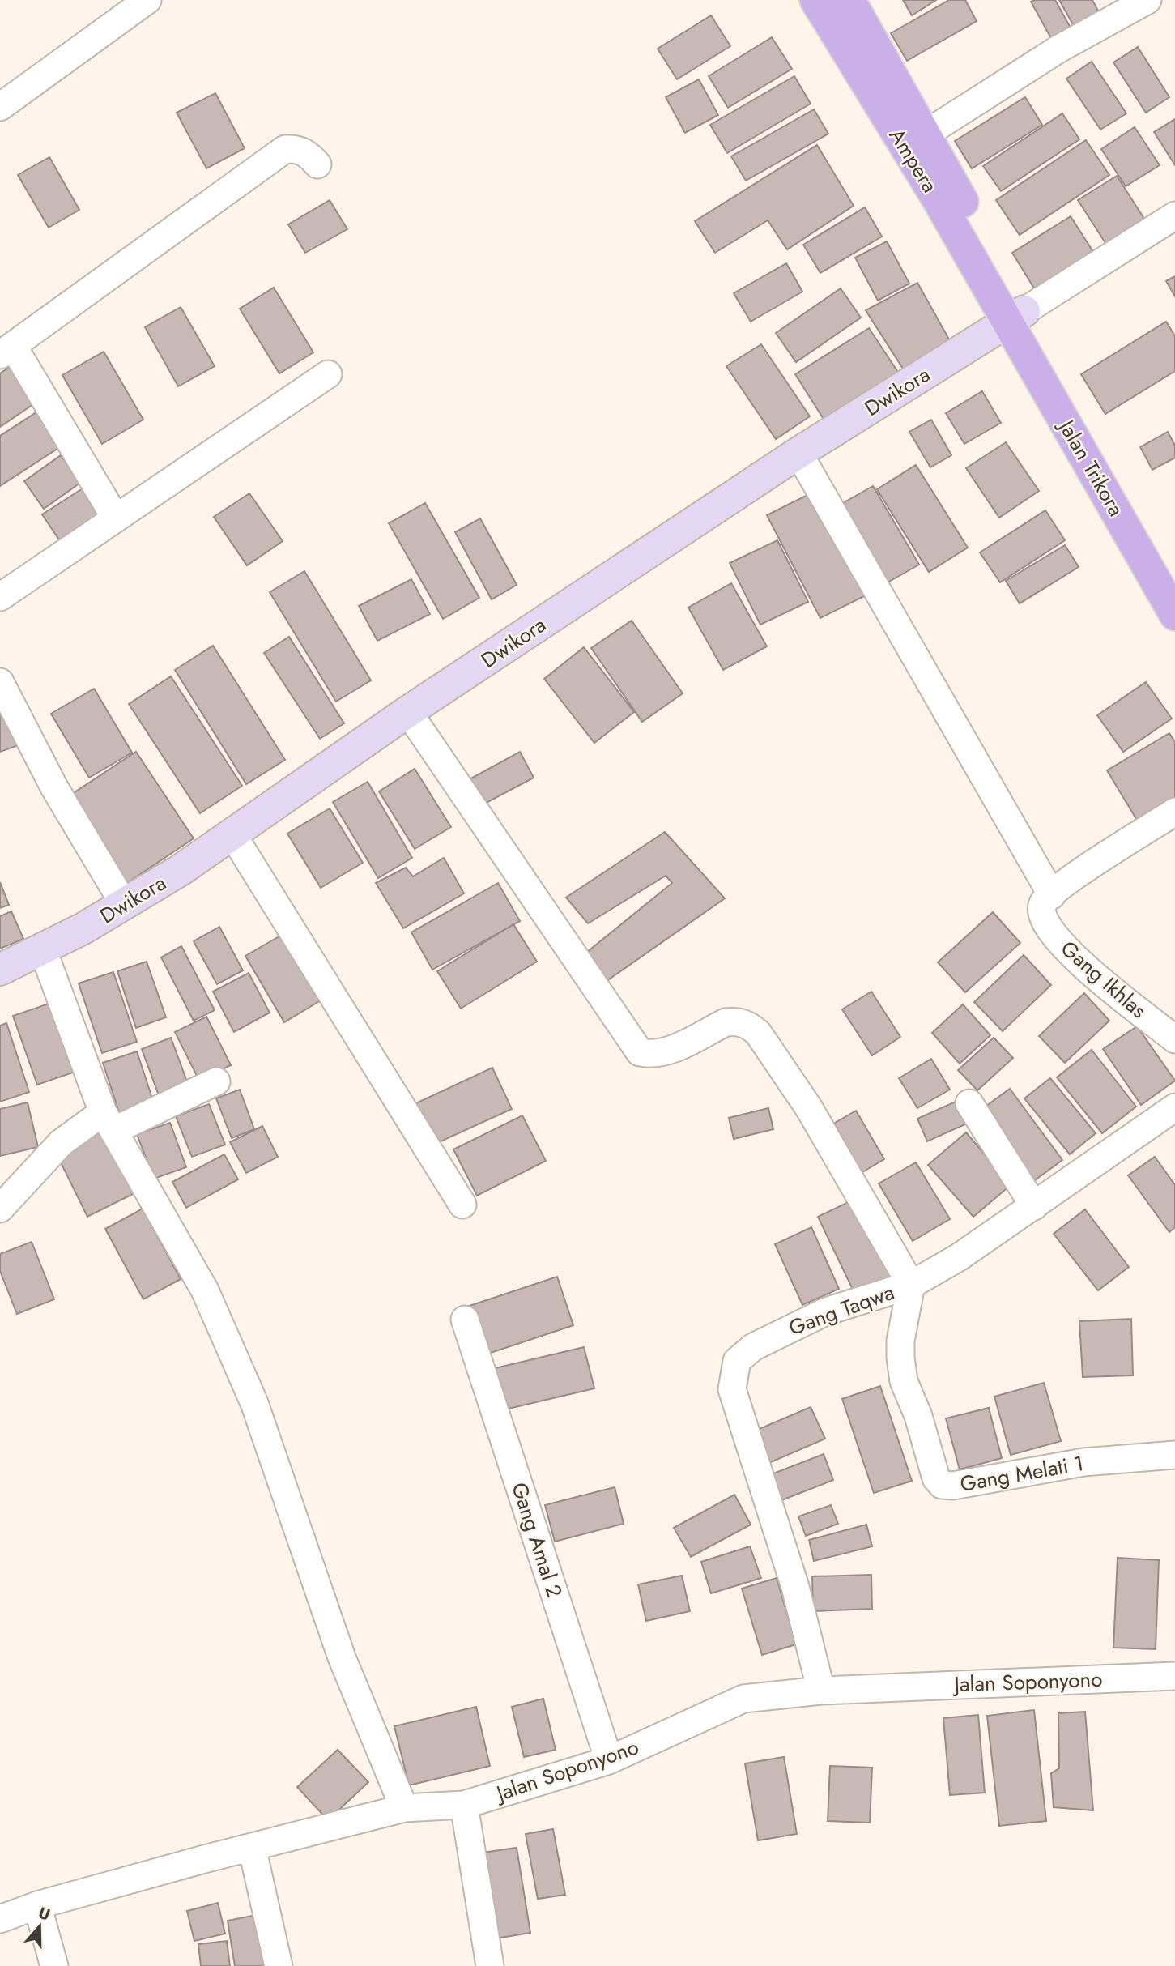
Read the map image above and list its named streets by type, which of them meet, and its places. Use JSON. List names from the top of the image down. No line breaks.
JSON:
{"streets":{"main road":["Ampera","Jalan Trikora"],"street":["Dwikora","Gang Ikhlas","Gang Taqwa","Gang Melati 1","Gang Amal 2","Jalan Soponyono"]},"crossings":[["Ampera","Dwikora"],["Ampera","Jalan Trikora"],["Dwikora","Jalan Trikora"],["Gang Taqwa","Gang Melati 1"],["Gang Taqwa","Jalan Soponyono"],["Gang Amal 2","Jalan Soponyono"]],"north":"top"}
